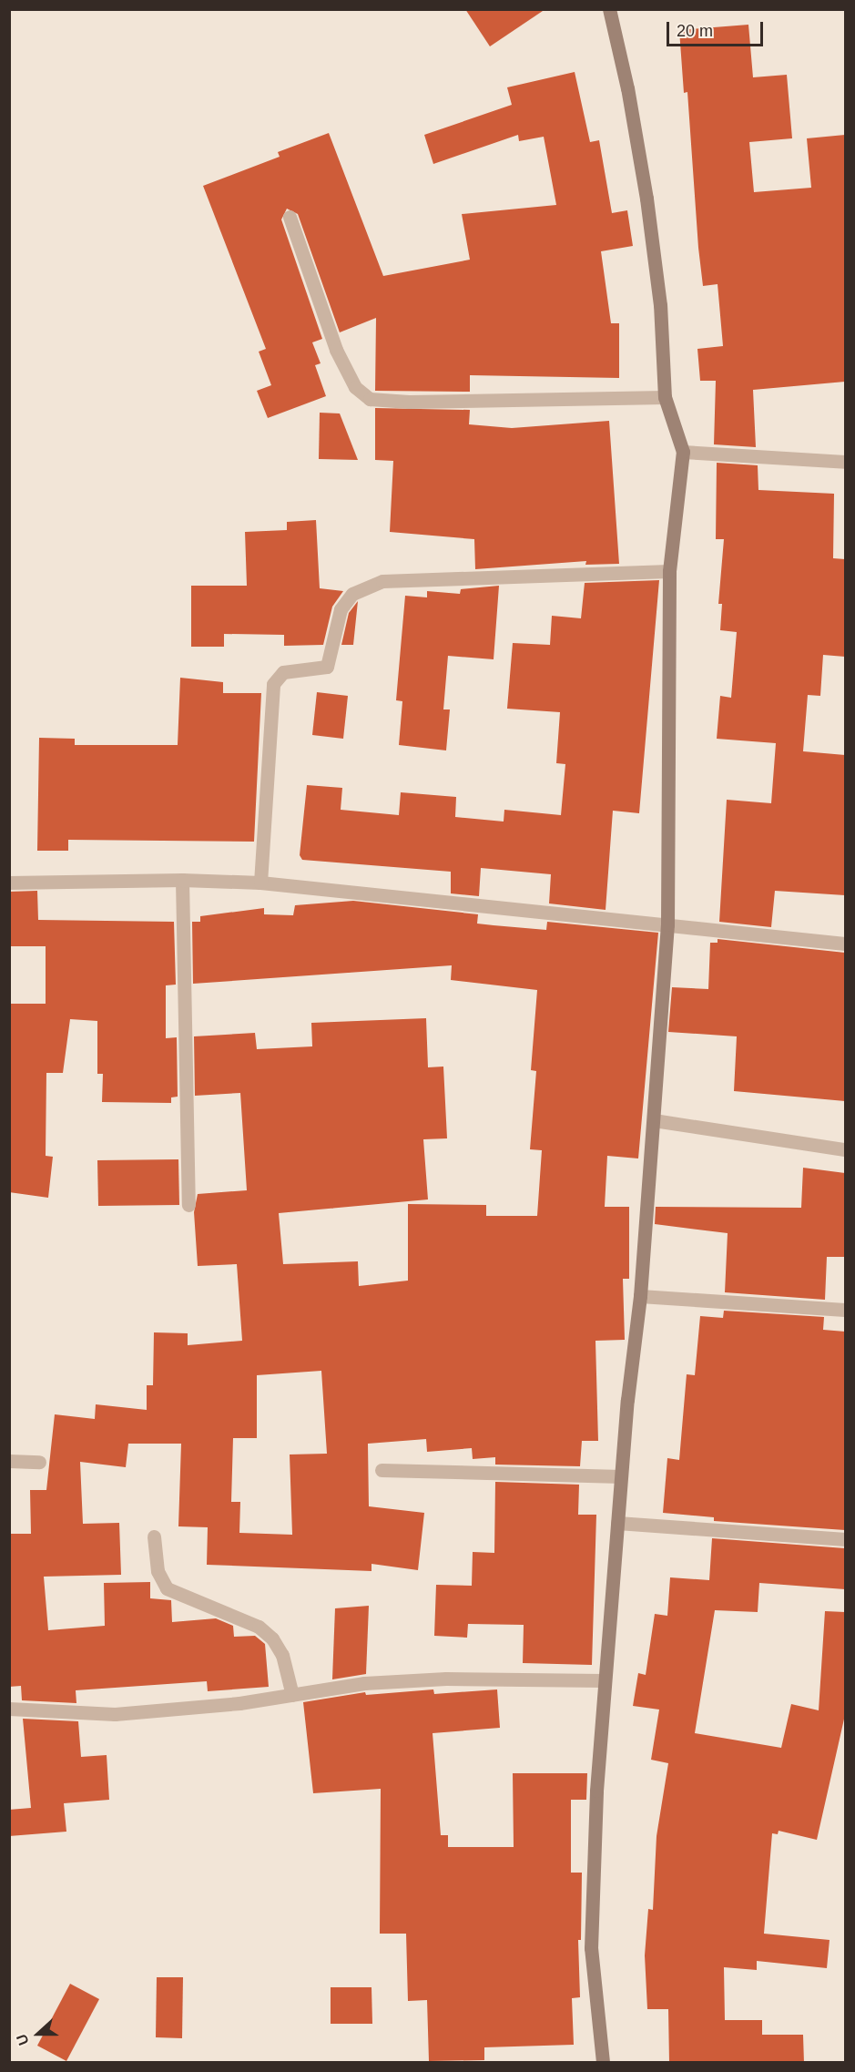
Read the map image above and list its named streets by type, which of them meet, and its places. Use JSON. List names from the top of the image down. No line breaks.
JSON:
{"scale_bar":"20 m","north":"left"}
